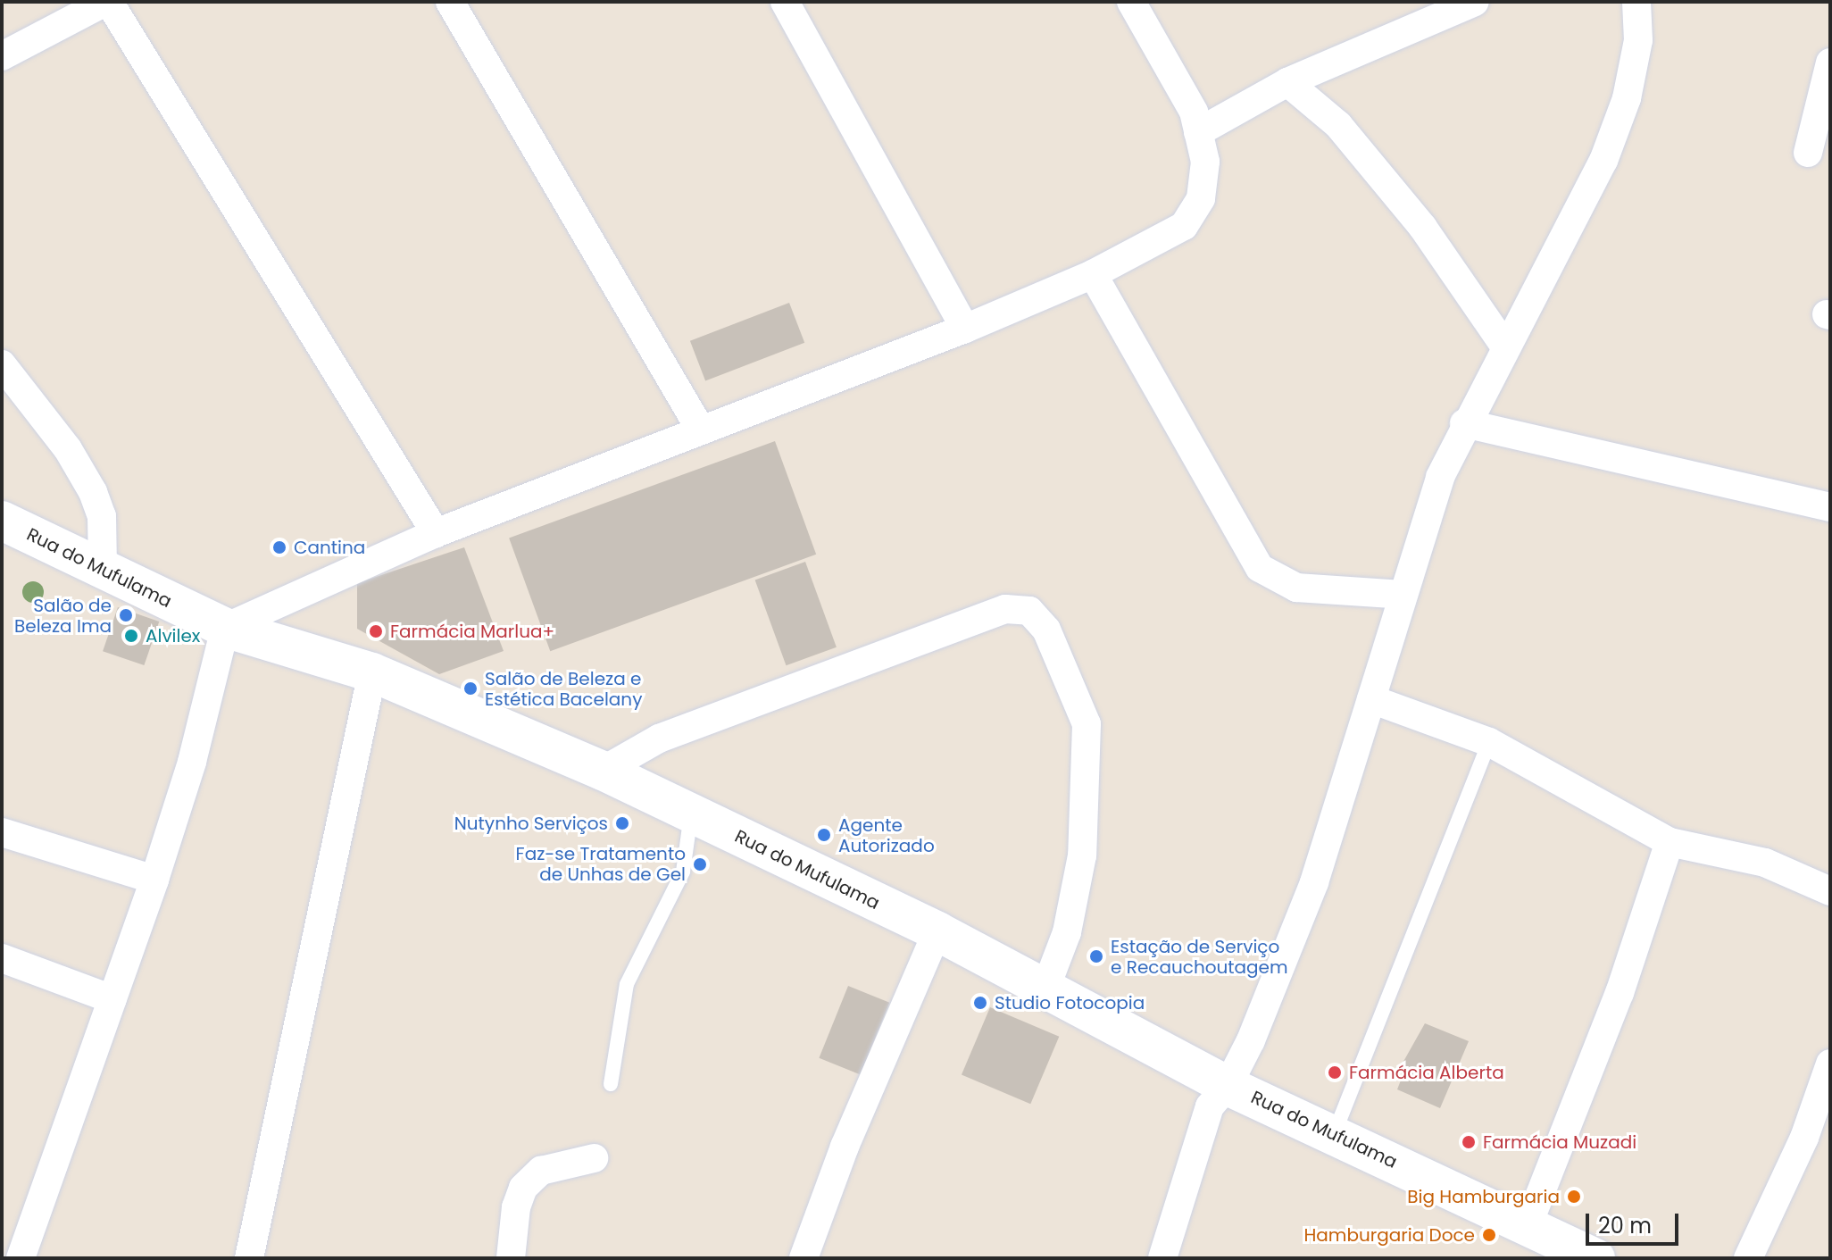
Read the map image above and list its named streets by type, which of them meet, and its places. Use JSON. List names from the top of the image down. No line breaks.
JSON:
{"streets":{"street":["Rua do Mufulama"]},"places":["Cantina","Salão de Beleza Ima","Farmácia Marlua+","Alvilex","Salão de Beleza e Estética Bacelany","Nutynho Serviços","Agente Autorizado","Faz-se Tratamento de Unhas de Gel","Estação de Serviço e Recauchoutagem","Studio Fotocopia","Farmácia Alberta","Farmácia Muzadi","Big Hamburgaria","Hamburgaria Doce"],"scale_bar":"20 m"}
